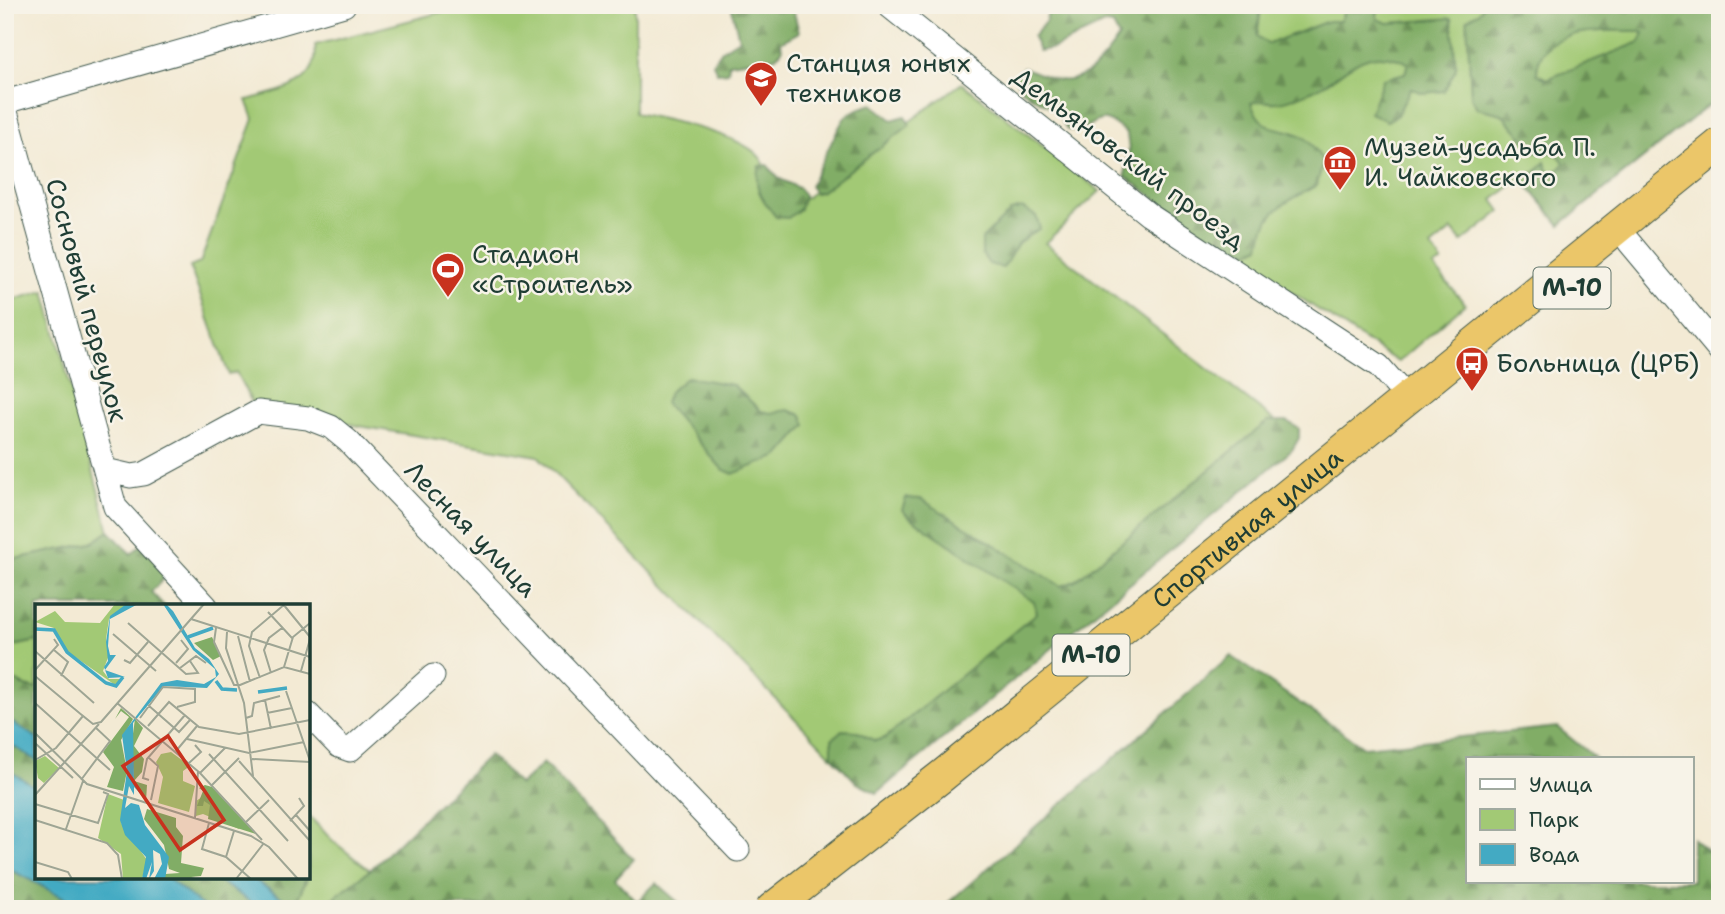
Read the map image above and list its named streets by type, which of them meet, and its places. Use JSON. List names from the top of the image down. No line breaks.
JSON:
{"streets":{"highway":["М-10","Спортивная улица"],"street":["Демьяновский проезд","Сосновый переулок","Лесная улица"]},"crossings":[["Демьяновский проезд","Спортивная улица"],["Сосновый переулок","Лесная улица"]],"places":{"school or university":["Станция юных техников"],"museum":["Музей-усадьба П. И. Чайковского"],"sports":["Стадион «Строитель»"],"bus stop":["Больница (ЦРБ)"]},"legend":["Улица","Парк","Вода"]}
